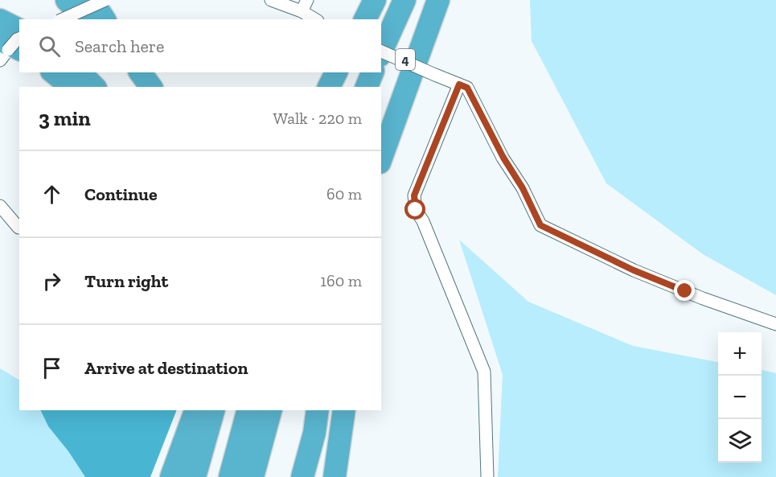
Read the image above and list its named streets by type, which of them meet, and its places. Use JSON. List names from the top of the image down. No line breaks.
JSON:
{"streets":{"highway":["4"]},"page":{"search":"Search here","heading":["3 min","Walk · 220 m"],"list":[["Continue","60 m"],["Turn right","160 m"],"Arrive at destination"],"map_buttons":["+","−"]}}
